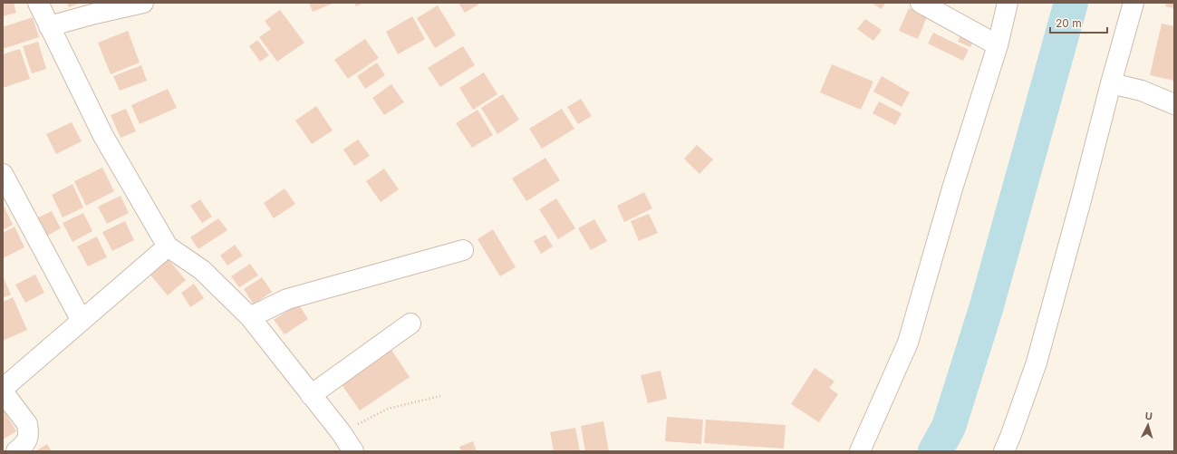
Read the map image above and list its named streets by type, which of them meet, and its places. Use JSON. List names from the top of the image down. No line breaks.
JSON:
{"scale_bar":"20 m","north":"top"}
